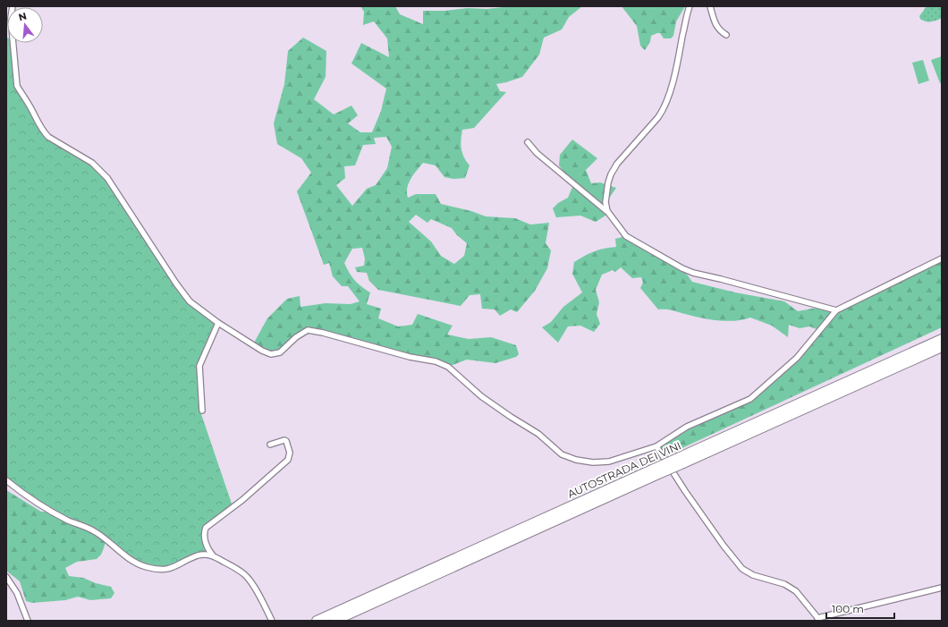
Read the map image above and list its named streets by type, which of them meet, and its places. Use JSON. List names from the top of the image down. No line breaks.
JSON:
{"streets":{"highway":["AUTOSTRADA DEI VINI"]},"scale_bar":"100 m","north":"top"}
